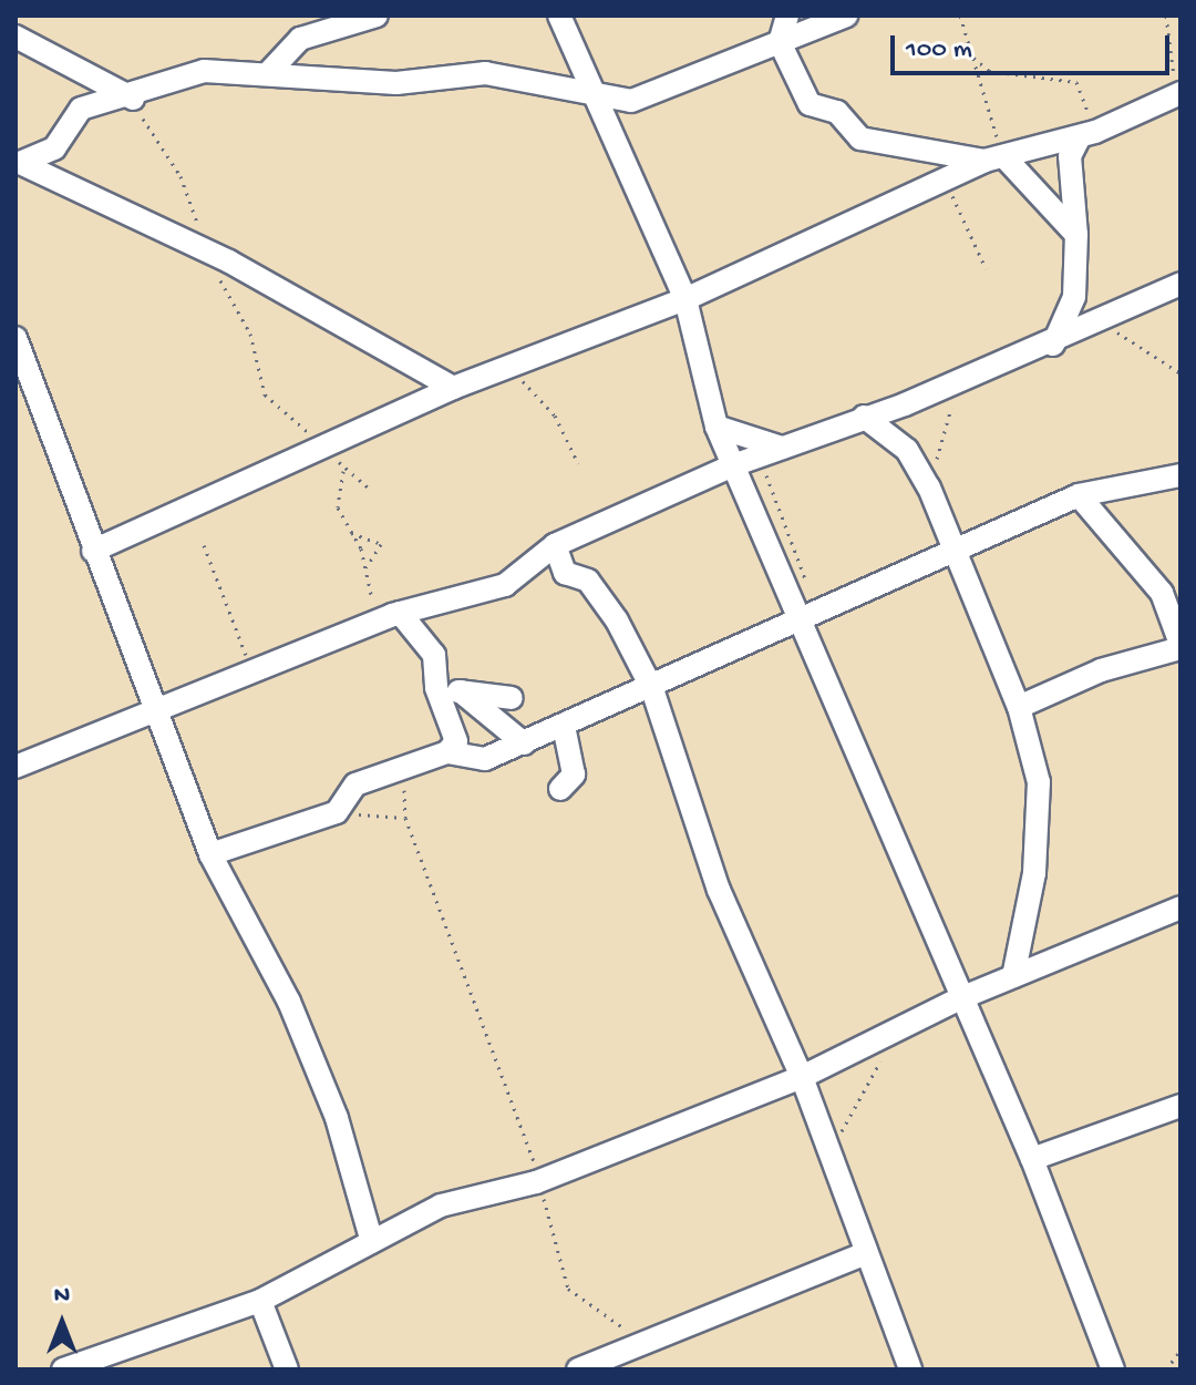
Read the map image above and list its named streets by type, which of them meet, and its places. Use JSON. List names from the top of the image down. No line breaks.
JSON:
{"scale_bar":"100 m","north":"top"}
